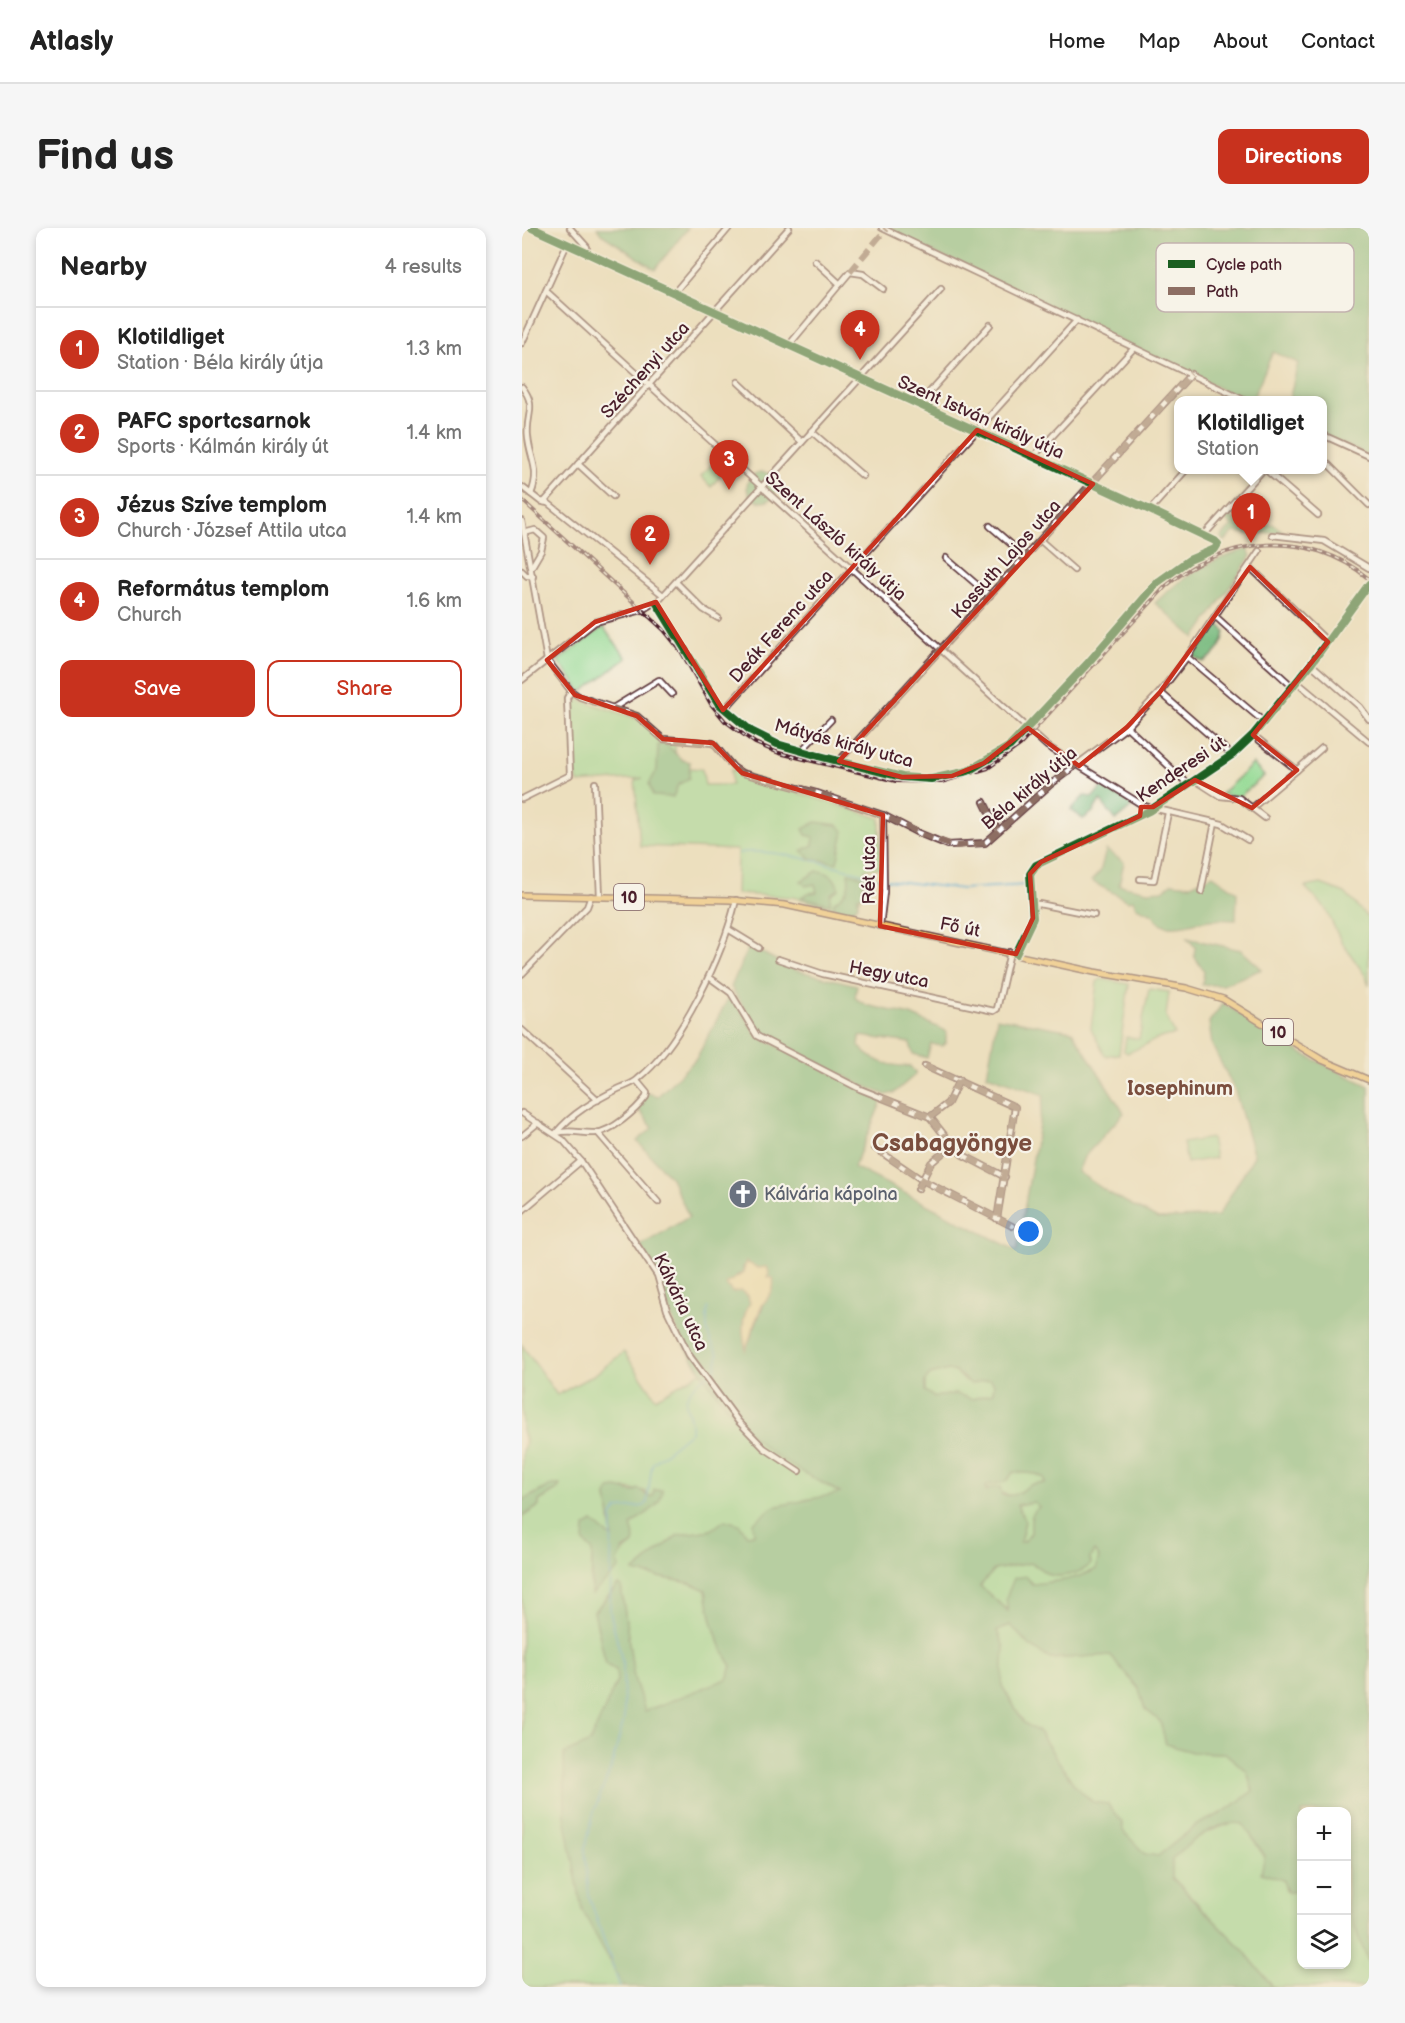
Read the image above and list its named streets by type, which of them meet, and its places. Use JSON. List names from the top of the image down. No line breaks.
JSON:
{"streets":{"main road":["10","Fő út"],"street":["Széchenyi utca","Szent István király útja","Szent László király útja","Kossuth Lajos utca","Deák Ferenc utca","Mátyás király utca","Kenderesi út","Béla király útja","Rét utca","Hegy utca","Kálvária utca"]},"crossings":[["Széchenyi utca","Szent István király útja"],["Széchenyi utca","Szent László király útja"],["Szent István király útja","Kossuth Lajos utca"],["Szent István király útja","Deák Ferenc utca"],["Szent István király útja","Mátyás király utca"],["Szent László király útja","Kossuth Lajos utca"],["Szent László király útja","Deák Ferenc utca"],["Szent László király útja","Mátyás király utca"],["Szent László király útja","Béla király útja"],["Kossuth Lajos utca","Mátyás király utca"],["Deák Ferenc utca","Mátyás király utca"],["Kenderesi út","Fő út"],["Kenderesi út","Hegy utca"],["Béla király útja","Rét utca"],["Rét utca","Fő út"]],"districts":["Iosephinum","Csabagyöngye"],"places":{"church":["Kálvária kápolna"]},"legend":["Cycle path","Path"],"page":{"header":"Atlasly","nav":["Home","Map","About","Contact"],"buttons":["Directions",["Save","Share"]],"title":"Find us","heading":["Nearby","4 results"],"list":[{"mark":"1","name":"Klotildliget","note":"Station · Béla király útja","value":"1.3 km"},{"mark":"2","name":"PAFC sportcsarnok","note":"Sports · Kálmán király út","value":"1.4 km"},{"mark":"3","name":"Jézus Szíve templom","note":"Church · József Attila utca","value":"1.4 km"},{"mark":"4","name":"Református templom","note":"Church","value":"1.6 km"}],"pins":["4","3","1","2"],"popup":["Klotildliget","Station"],"map_buttons":["+","−"]}}
